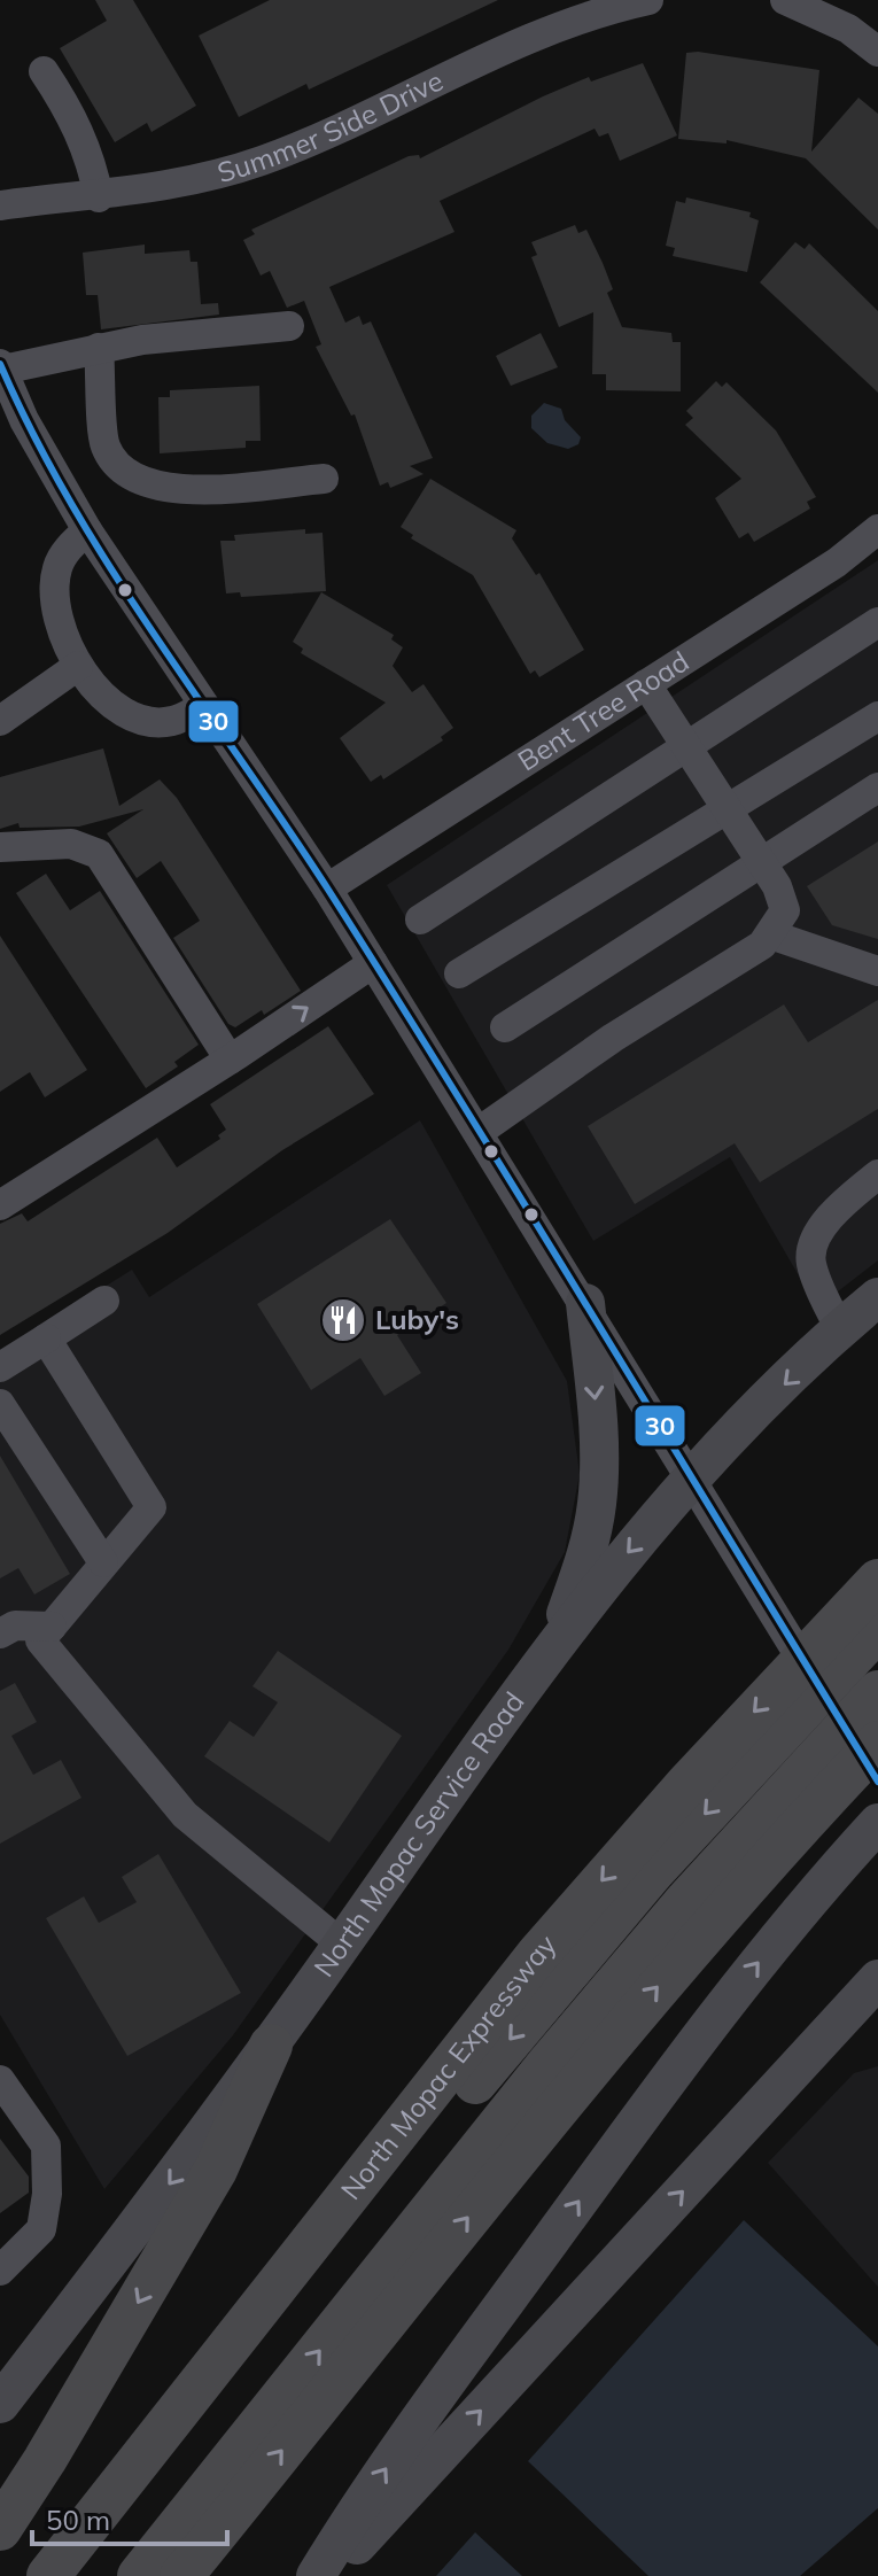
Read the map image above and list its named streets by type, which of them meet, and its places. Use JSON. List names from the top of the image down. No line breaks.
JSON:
{"streets":{"highway":["North Mopac Expressway"],"main road":["North Mopac Service Road"],"street":["Summer Side Drive","Bent Tree Road"]},"places":{"restaurant":["Luby's"]},"lines":["transit line 30"],"scale_bar":"50 m"}
